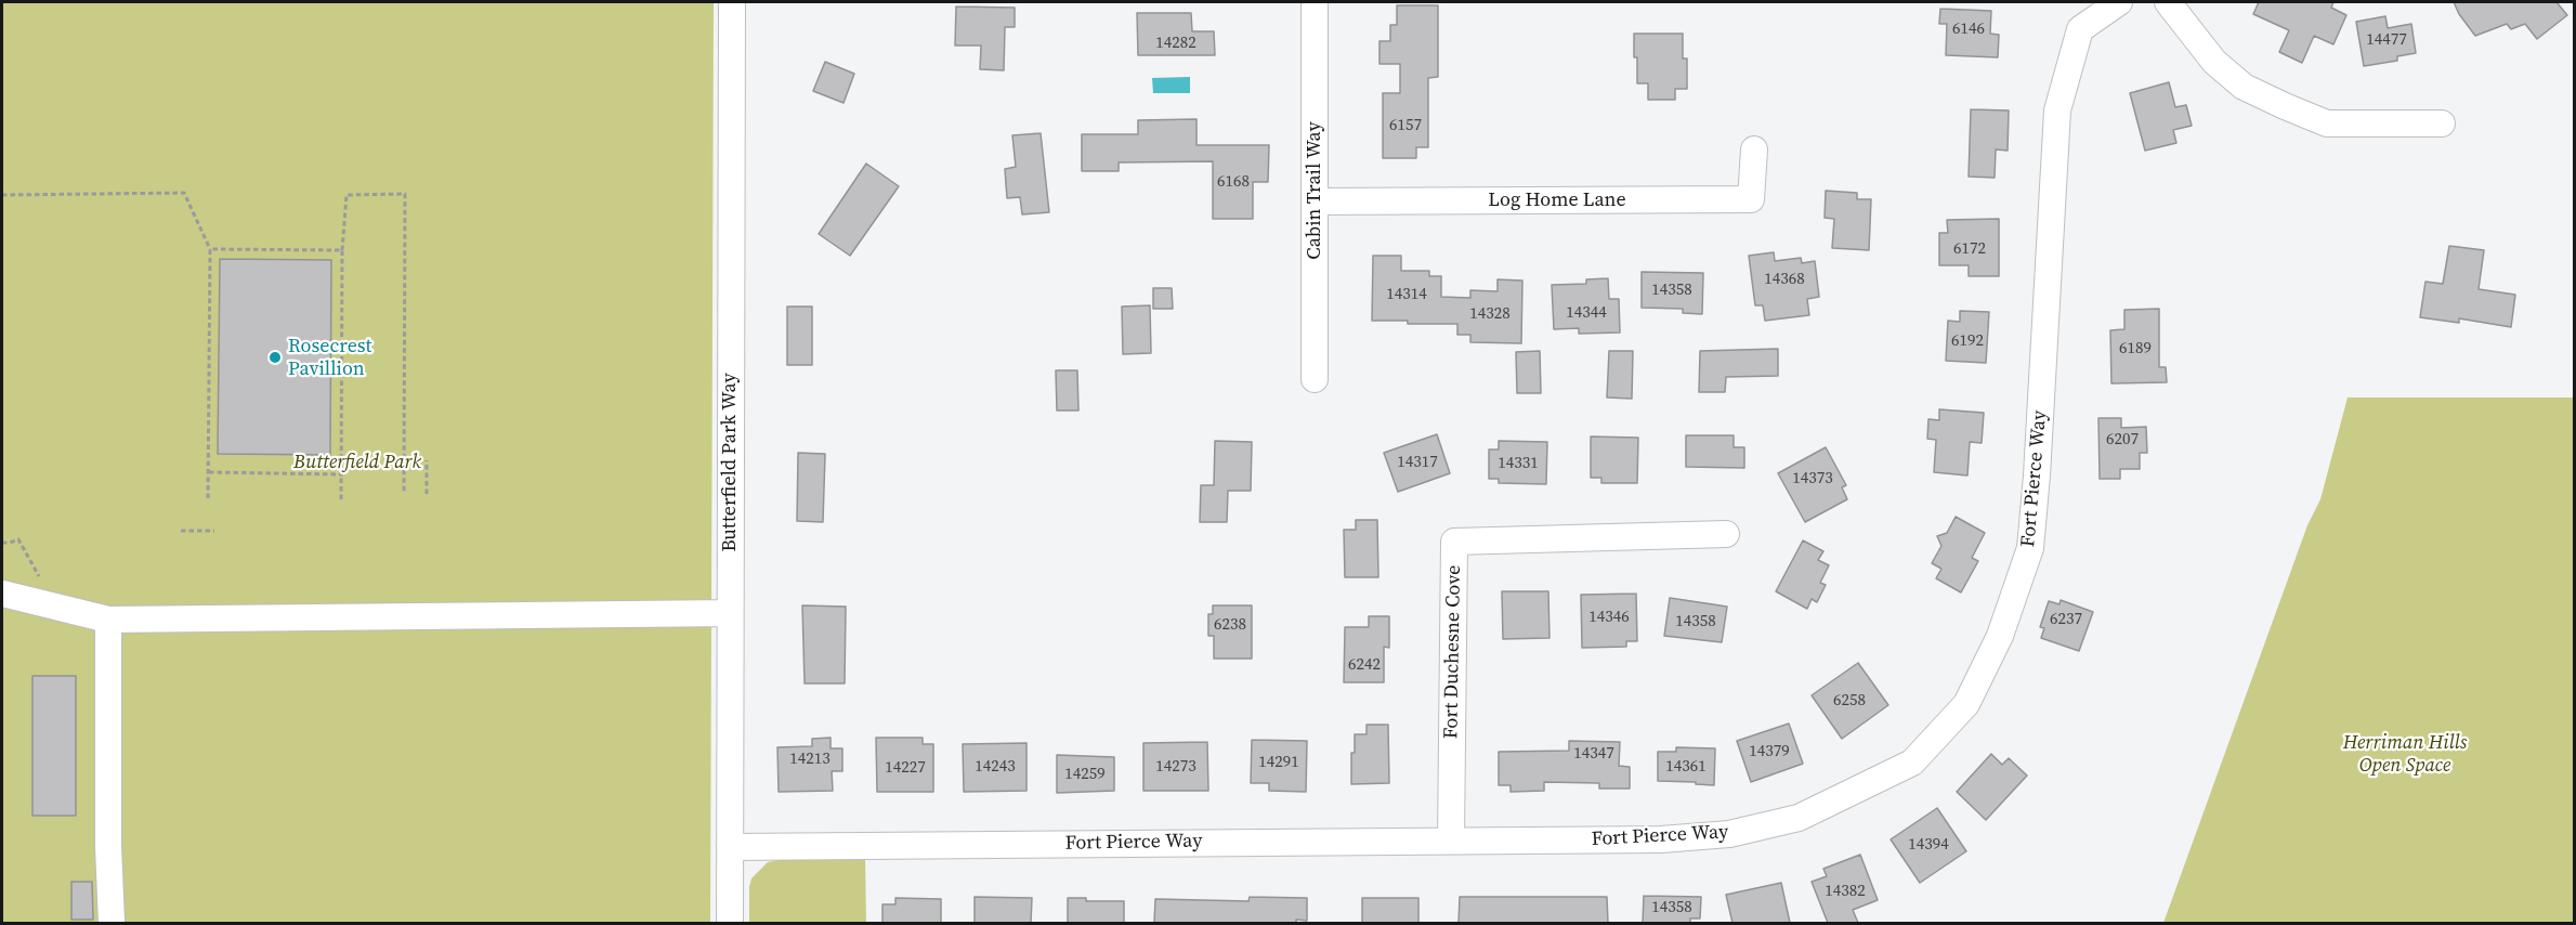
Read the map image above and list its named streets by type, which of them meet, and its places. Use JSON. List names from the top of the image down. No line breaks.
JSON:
{"streets":{"street":["Cabin Trail Way","Log Home Lane","Butterfield Park Way","Fort Pierce Way","Fort Duchesne Cove"]},"crossings":[["Cabin Trail Way","Log Home Lane"],["Butterfield Park Way","Fort Pierce Way"],["Fort Pierce Way","Fort Duchesne Cove"]],"parks":["Butterfield Park","Herriman Hills Open Space"],"places":["Rosecrest Pavillion"],"house_numbers":["6146","14477","14282","6157","6168","6172","14368","14358","14314","14344","14328","6192","6189","6207","14317","14331","14373","14346","6237","14358","6238","6242","6258","14379","14347","14213","14291","14243","14273","14361","14227","14259","14394","14382","14358"]}
